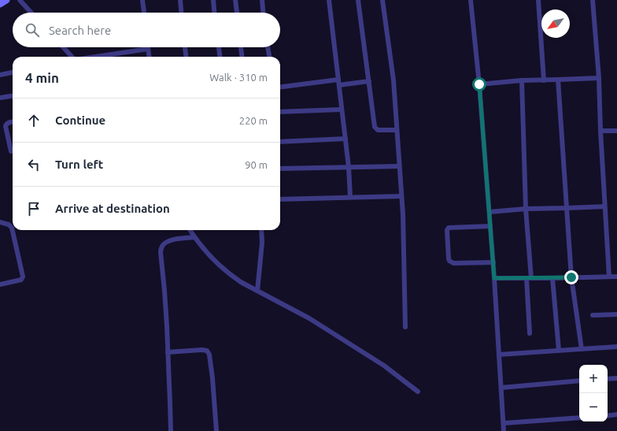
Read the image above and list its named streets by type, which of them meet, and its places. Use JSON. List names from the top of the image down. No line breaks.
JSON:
{"north":"bottom left","page":{"search":"Search here","heading":["4 min","Walk · 310 m"],"list":[["Continue","220 m"],["Turn left","90 m"],"Arrive at destination"],"map_buttons":["+","−"]}}
